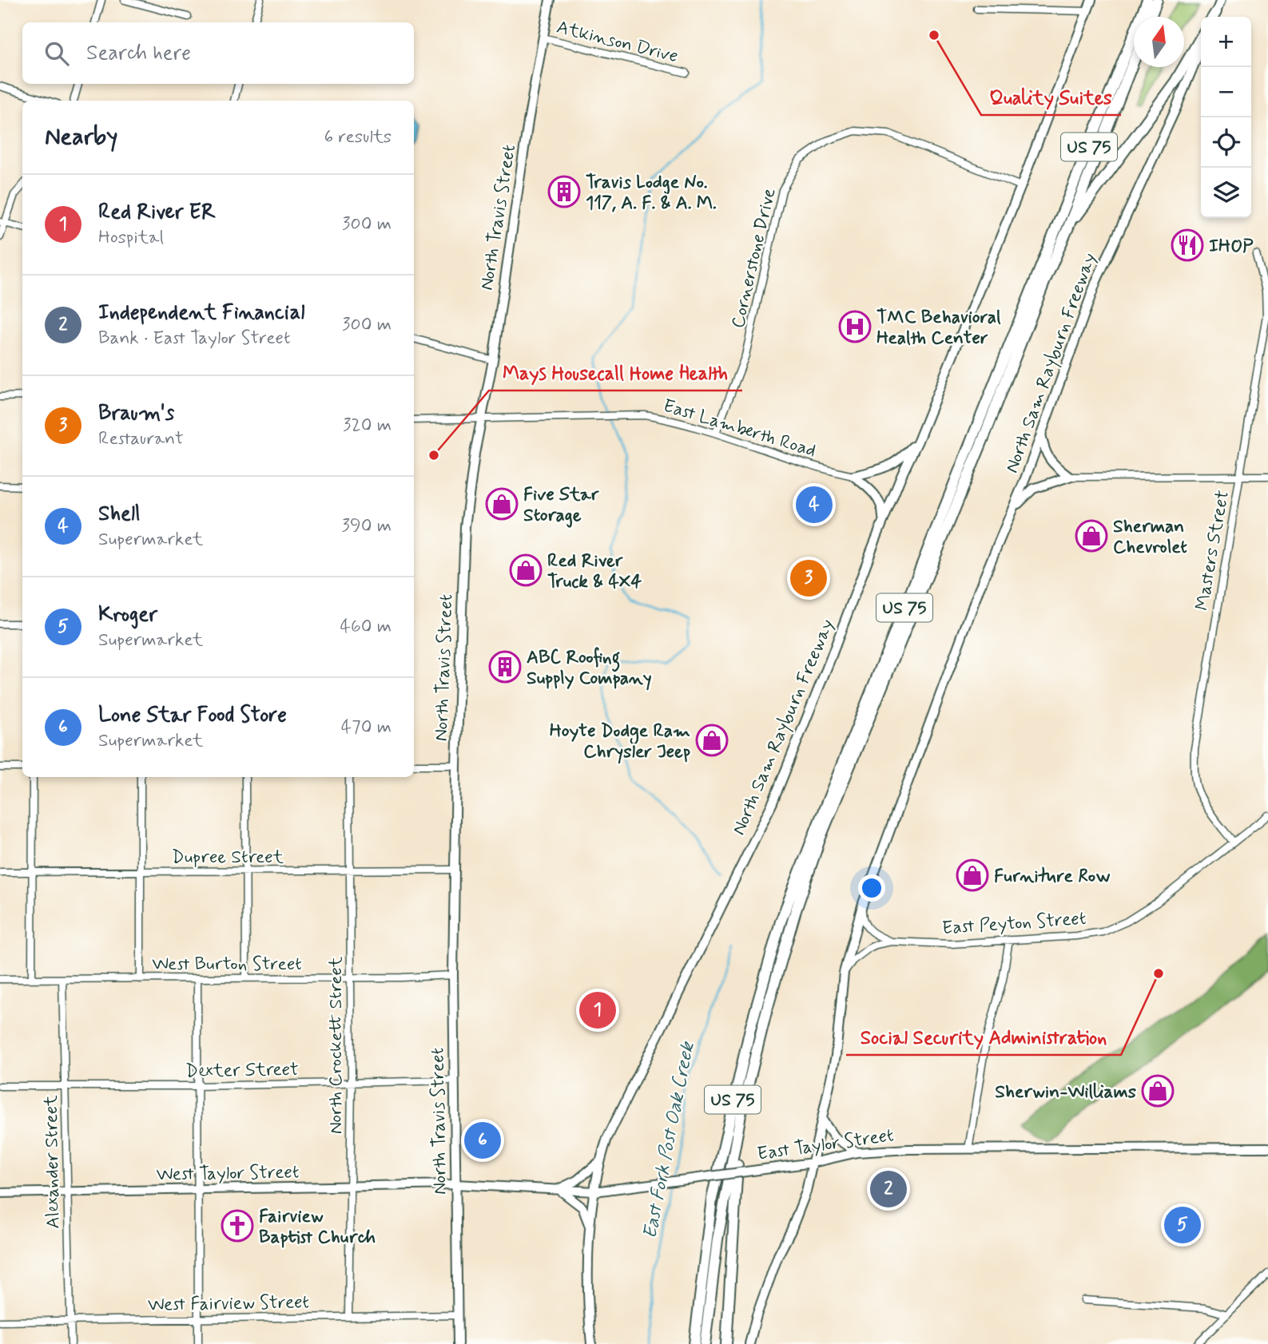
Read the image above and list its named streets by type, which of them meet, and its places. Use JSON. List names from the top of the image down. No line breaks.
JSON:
{"streets":{"highway":["US 75","North Sam Rayburn Freeway"],"main road":["North Travis Street","East Taylor Street","West Taylor Street"],"street":["Atkinson Drive","Cornerstone Drive","East Lamberth Road","Masters Street","Dupree Street","East Peyton Street","West Burton Street","North Crockett Street","Dexter Street","Alexander Street","West Fairview Street"]},"crossings":[["Atkinson Drive","North Travis Street"],["North Travis Street","East Lamberth Road"],["North Travis Street","Dupree Street"],["North Travis Street","West Burton Street"],["North Travis Street","Dexter Street"],["North Travis Street","East Taylor Street"],["North Travis Street","West Taylor Street"],["North Travis Street","West Fairview Street"],["Cornerstone Drive","North Sam Rayburn Freeway"],["Cornerstone Drive","East Lamberth Road"],["North Sam Rayburn Freeway","East Peyton Street"],["North Sam Rayburn Freeway","East Taylor Street"],["Masters Street","East Peyton Street"],["Dupree Street","North Crockett Street"],["West Burton Street","North Crockett Street"],["West Burton Street","Alexander Street"],["North Crockett Street","Dexter Street"],["North Crockett Street","West Taylor Street"],["North Crockett Street","West Fairview Street"],["Dexter Street","Alexander Street"],["East Taylor Street","West Taylor Street"],["Alexander Street","West Taylor Street"],["Alexander Street","West Fairview Street"]],"water":["East Fork Post Oak Creek"],"places":{"other":["Quality Suites","Mays Housecall Home Health","Social Security Administration"],"building":["Travis Lodge No. 117, A. F. & A. M.","ABC Roofing Supply Company"],"restaurant":["IHOP"],"hospital":["TMC Behavioral Health Center"],"shop":["Five Star Storage","Sherman Chevrolet","Red River Truck & 4X4","Hoyte Dodge Ram Chrysler Jeep","Furniture Row","Sherwin-Williams"],"church":["Fairview Baptist Church"]},"north":"top","page":{"map_buttons":["+","−"],"search":"Search here","heading":["Nearby","6 results"],"list":[{"mark":"1","name":"Red River ER","note":"Hospital","value":"300 m"},{"mark":"2","name":"Independent Financial","note":"Bank · East Taylor Street","value":"300 m"},{"mark":"3","name":"Braum's","note":"Restaurant","value":"320 m"},{"mark":"4","name":"Shell","note":"Supermarket","value":"390 m"},{"mark":"5","name":"Kroger","note":"Supermarket","value":"460 m"},{"mark":"6","name":"Lone Star Food Store","note":"Supermarket","value":"470 m"}],"pins":["4","3","1","6","2","5"]}}
